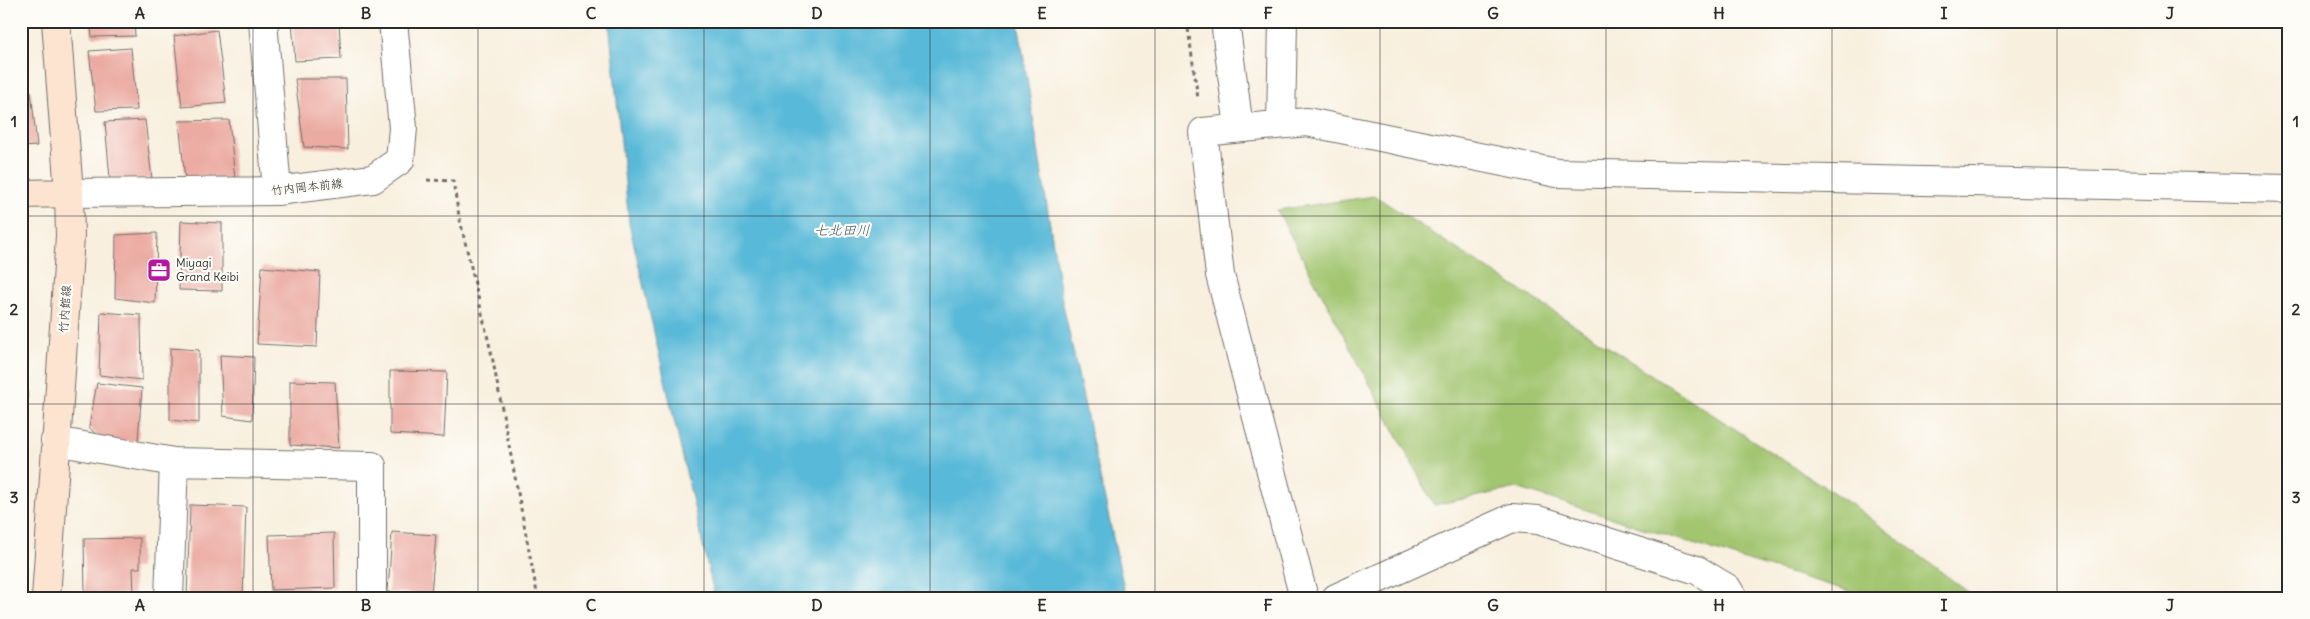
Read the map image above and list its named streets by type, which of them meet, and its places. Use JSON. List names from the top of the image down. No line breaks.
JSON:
{"streets":{"street":["竹内岡本前線","竹内館線"]},"crossings":[["竹内岡本前線","竹内館線"]],"water":["七北田川"],"places":{"office":["Miyagi Grand Keibi"]},"grid":{"columns":["A","B","C","D","E","F","G","H","I","J"],"rows":["1","2","3"]}}
